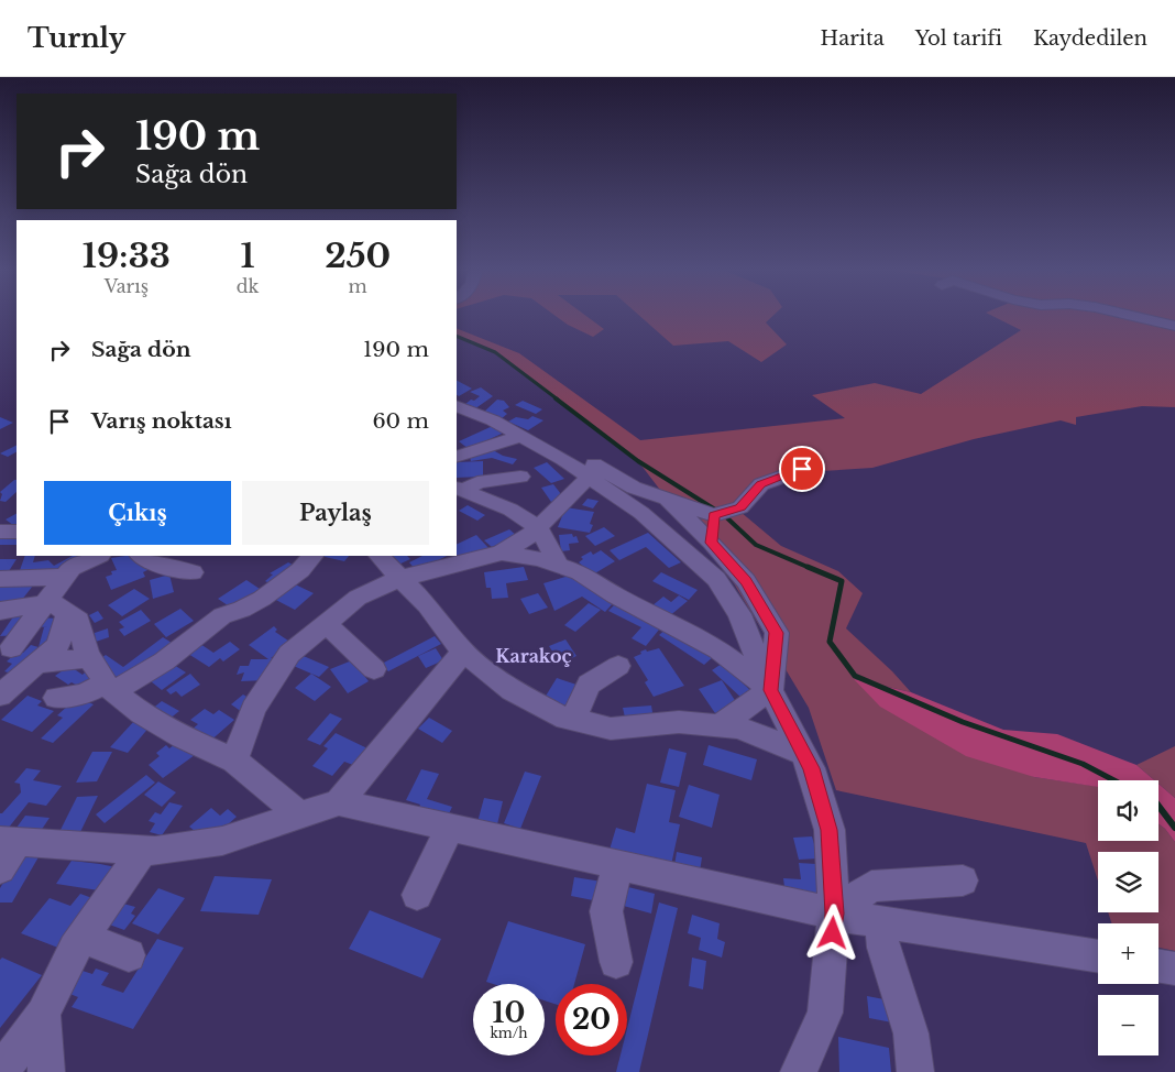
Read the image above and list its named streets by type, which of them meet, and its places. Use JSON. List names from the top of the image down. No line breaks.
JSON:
{"districts":["Karakoç"],"page":{"header":"Turnly","nav":["Harita","Yol tarifi","Kaydedilen"],"turn":["190 m","Sağa dön"],"eta":["19:33","Varış","1","dk","250","m"],"list":[{"name":"Sağa dön","value":"190 m"},{"name":"Varış noktası","value":"60 m"}],"buttons":["Çıkış","Paylaş"],"map_buttons":["+","−"],"speed":"10 km/h","limit":"20"}}
